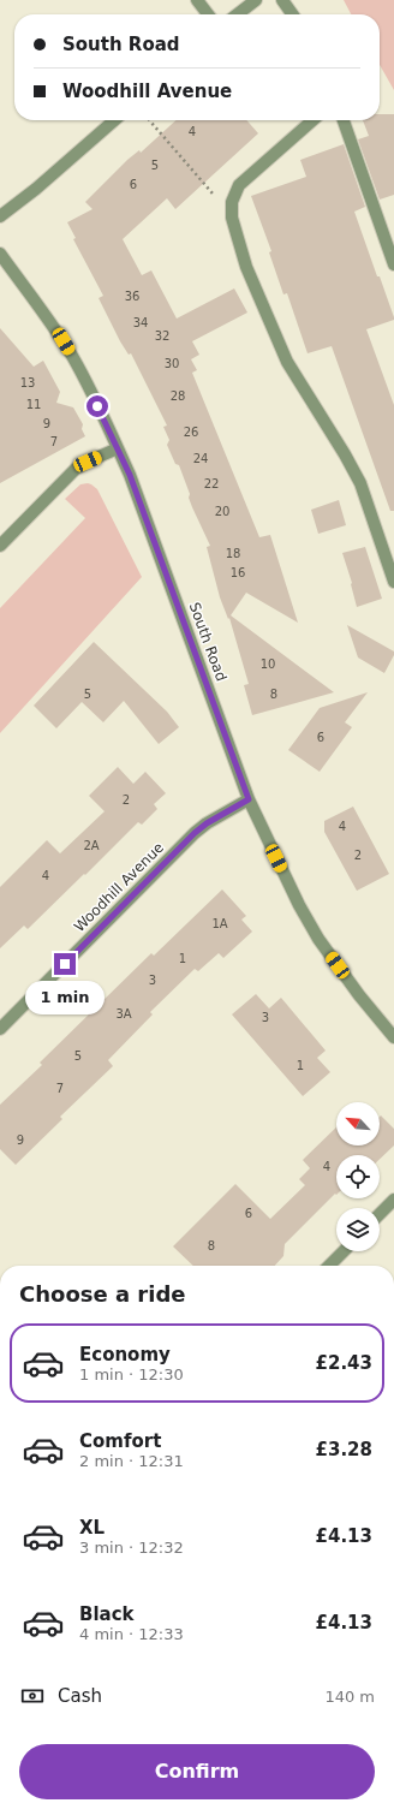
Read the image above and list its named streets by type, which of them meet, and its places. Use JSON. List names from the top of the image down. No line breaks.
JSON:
{"streets":{"street":["South Road","Woodhill Avenue"]},"crossings":[["South Road","Woodhill Avenue"]],"house_numbers":["4","5","6","36","34","32","30","13","28","11","9","26","7","24","22","20","18","16","10","5","8","6","2","4","2A","2","4","1A","1","3","3A","3","5","1","7","9","4","6","8"],"north":"top left","page":{"banner":["South Road","Woodhill Avenue"],"bubble":"1 min","heading":"Choose a ride","list":[{"name":"Economy","note":"1 min · 12:30","value":"£2.43"},{"name":"Comfort","note":"2 min · 12:31","value":"£3.28"},{"name":"XL","note":"3 min · 12:32","value":"£4.13"},{"name":"Black","note":"4 min · 12:33","value":"£4.13"}],"pay":["Cash","140 m"],"buttons":"Confirm"}}
